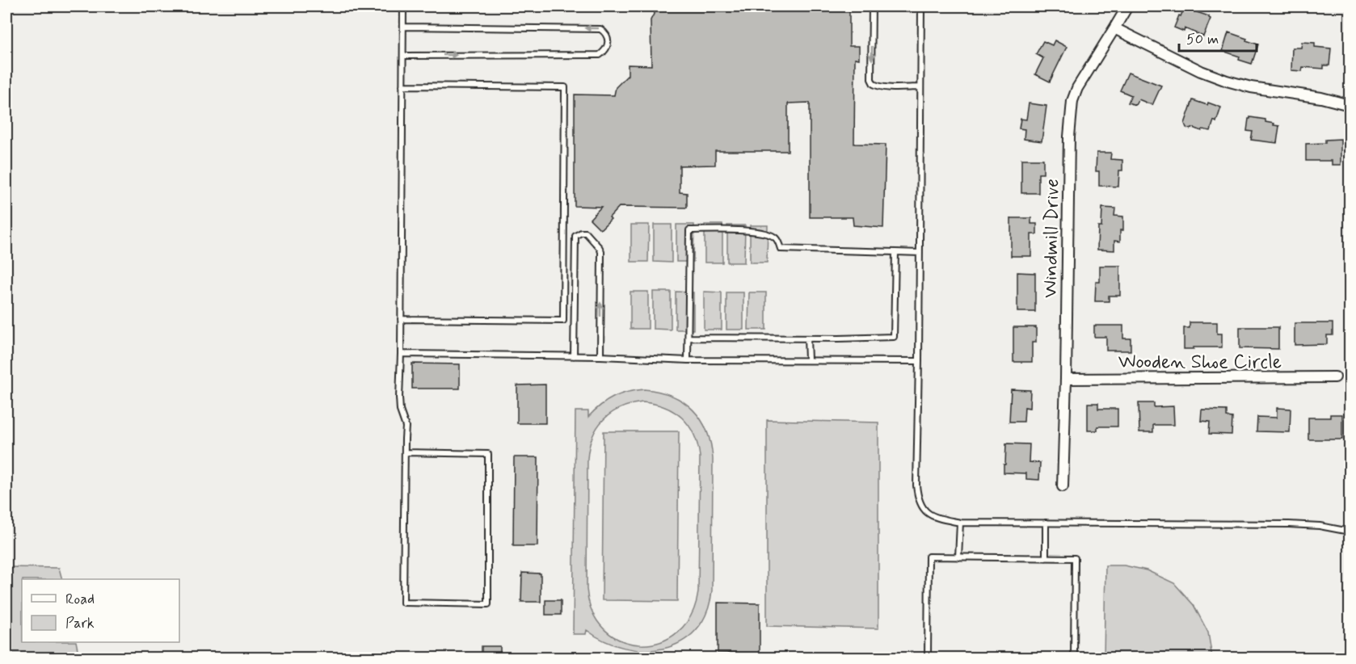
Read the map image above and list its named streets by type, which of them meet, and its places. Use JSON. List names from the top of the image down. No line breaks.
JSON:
{"streets":{"street":["Windmill Drive","Wooden Shoe Circle"]},"crossings":[["Windmill Drive","Wooden Shoe Circle"]],"legend":["Road","Park"],"scale_bar":"50 m"}
